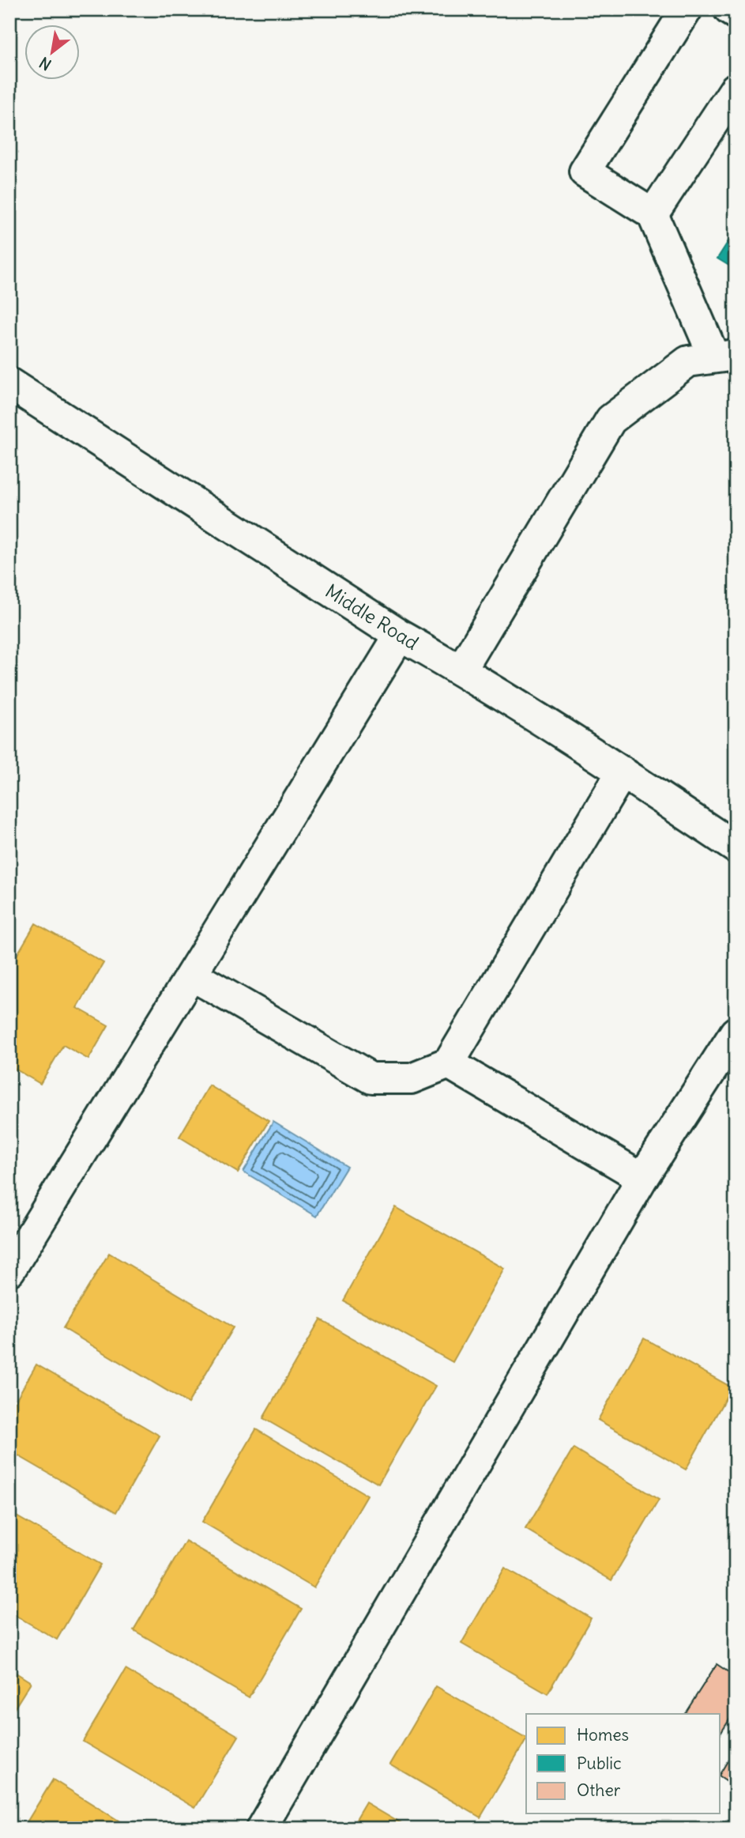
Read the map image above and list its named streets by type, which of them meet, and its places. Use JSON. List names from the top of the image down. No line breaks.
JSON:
{"streets":{"street":["Middle Road"]},"legend":["Homes","Public","Other"],"north":"bottom left"}
